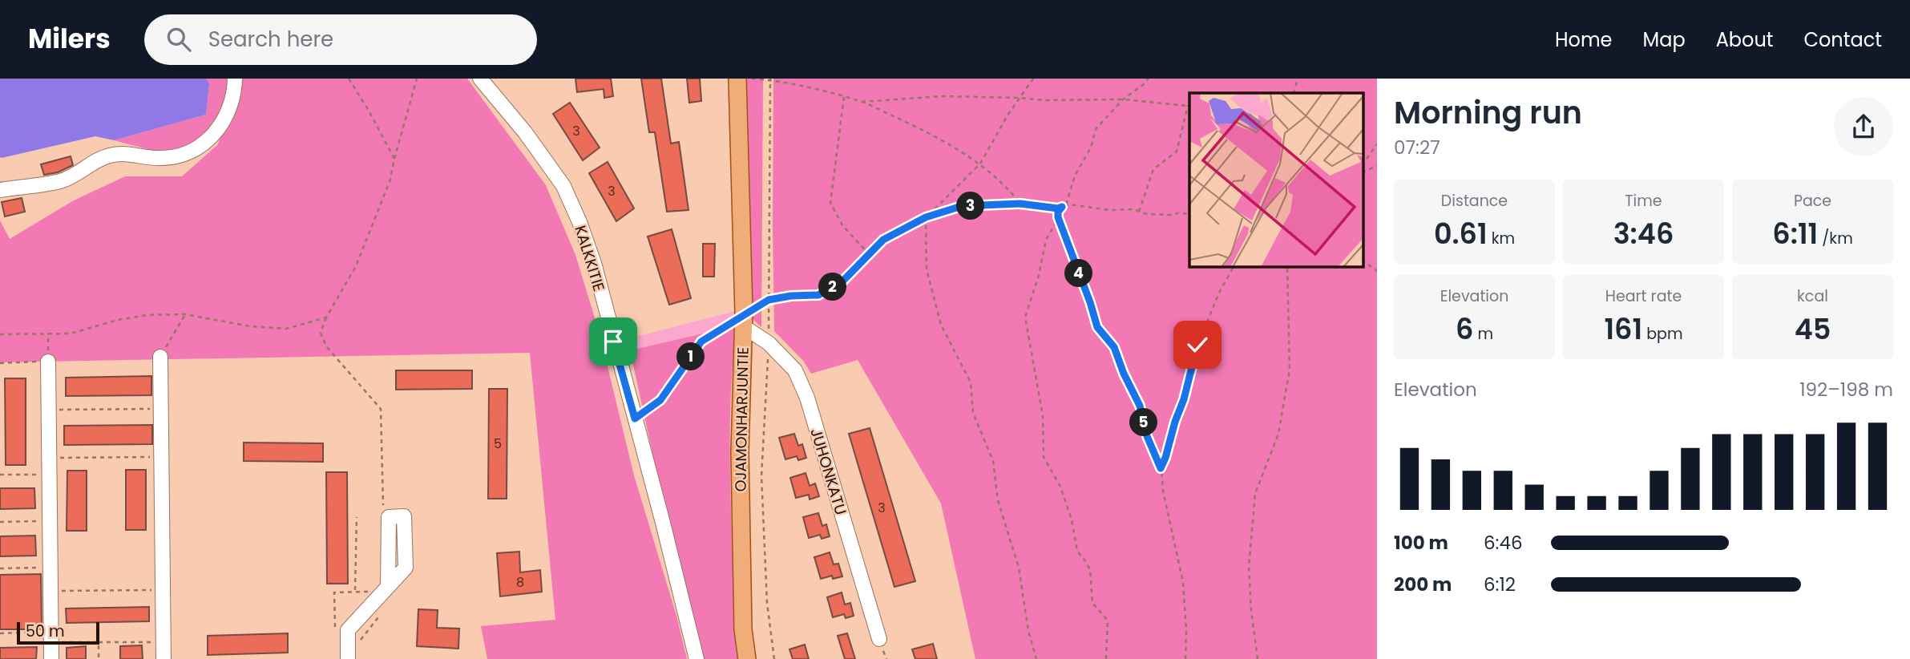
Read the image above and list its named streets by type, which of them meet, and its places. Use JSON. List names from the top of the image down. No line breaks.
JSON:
{"streets":{"main road":["OJAMONHARJUNTIE"],"street":["KALKKITIE","JUHONKATU"]},"crossings":[["OJAMONHARJUNTIE","JUHONKATU"]],"house_numbers":["3","3","5","3","8"],"scale_bar":"50 m","page":{"header":"Milers","search":"Search here","nav":["Home","Map","About","Contact"],"heading":["Morning run","07:27"],"stats":[["Distance","0.61 km"],["Time","3:46"],["Pace","6:11 /km"],["Elevation","6 m"],["Heart rate","161 bpm"],["kcal","45"]],"pins":["3","4","2","1","5"],"chart":["Elevation","192–198 m"],"list":[{"name":"100 m","note":"6:46"},{"name":"200 m","note":"6:12"}],"scale":"50 m"}}
